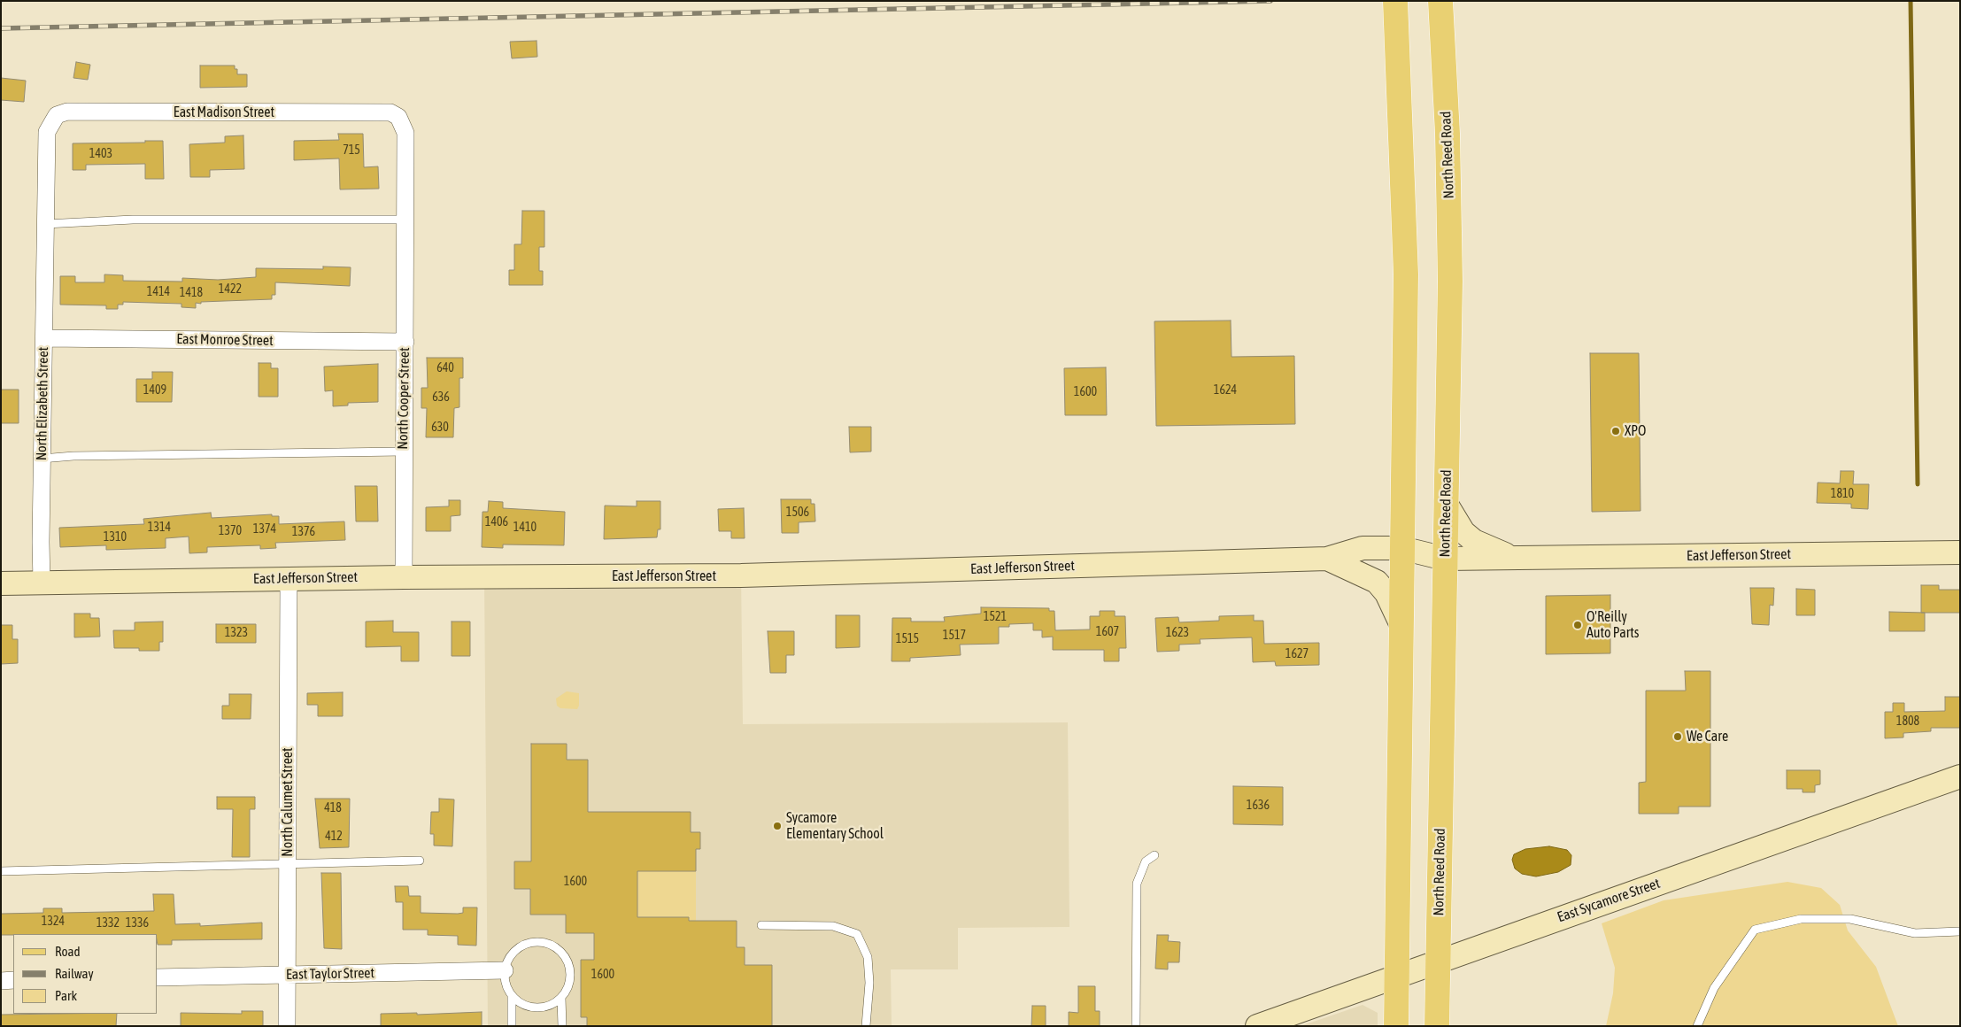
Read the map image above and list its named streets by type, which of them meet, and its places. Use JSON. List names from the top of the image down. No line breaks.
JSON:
{"streets":{"main road":["North Reed Road"],"street":["East Madison Street","East Monroe Street","North Cooper Street","North Elizabeth Street","East Jefferson Street","North Calumet Street","East Sycamore Street","East Taylor Street"]},"crossings":[["East Madison Street","North Cooper Street"],["East Madison Street","North Elizabeth Street"],["North Reed Road","East Jefferson Street"],["North Reed Road","East Sycamore Street"],["East Monroe Street","North Cooper Street"],["East Monroe Street","North Elizabeth Street"],["North Cooper Street","East Jefferson Street"],["North Elizabeth Street","East Jefferson Street"],["East Jefferson Street","North Calumet Street"],["North Calumet Street","East Taylor Street"]],"places":["XPO","O'Reilly Auto Parts","We Care","Sycamore Elementary School"],"house_numbers":["715","1403","1422","1414","1418","640","1409","1624","1600","636","630","1810","1506","1406","1314","1410","1374","1370","1376","1310","1521","1607","1323","1623","1517","1515","1627","1808","1636","418","412","1600","1324","1332","1336","1600"],"legend":["Road","Railway","Park"]}
